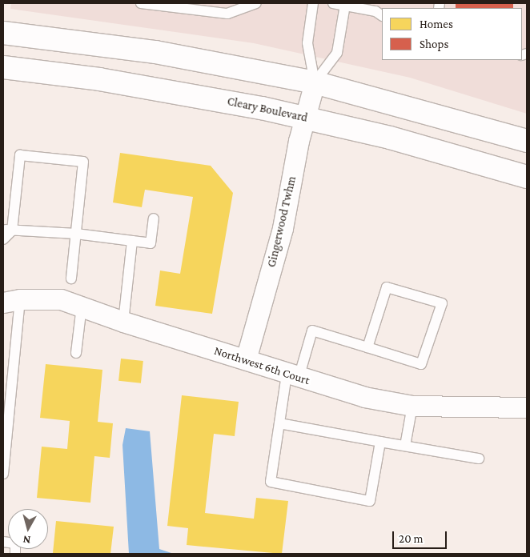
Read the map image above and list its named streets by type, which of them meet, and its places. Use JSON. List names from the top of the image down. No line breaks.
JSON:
{"streets":{"street":["Cleary Boulevard","Gingerwood Twhm","Northwest 6th Court"]},"crossings":[["Cleary Boulevard","Gingerwood Twhm"],["Gingerwood Twhm","Northwest 6th Court"]],"legend":["Homes","Shops"],"scale_bar":"20 m","north":"bottom"}
